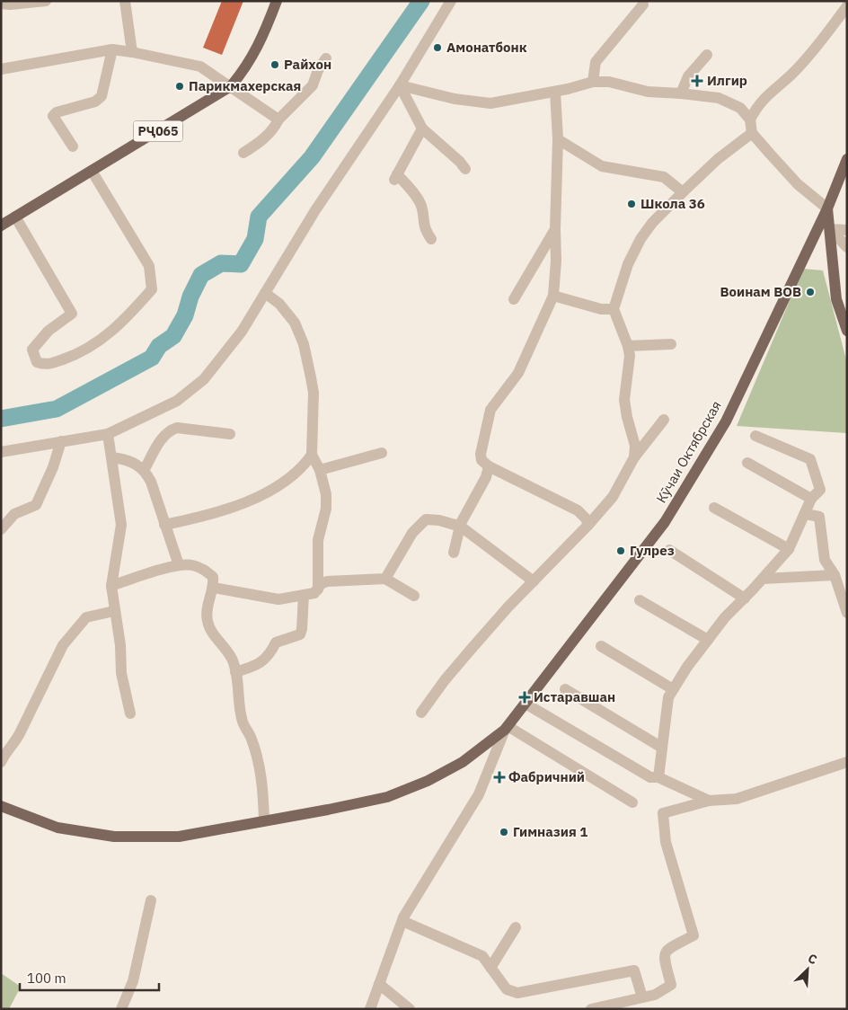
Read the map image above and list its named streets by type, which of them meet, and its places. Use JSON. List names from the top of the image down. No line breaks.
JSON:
{"streets":{"main road":["РҶ065","Кӯчаи Октябрская"]},"places":{"other":["Амонатбонк","Райхон","Парикмахерская","Школа 36","Воинам ВОВ","Гулрез","Гимназия 1"],"health":["Илгир","Истаравшан","Фабричний"]},"scale_bar":"100 m","north":"top right"}
